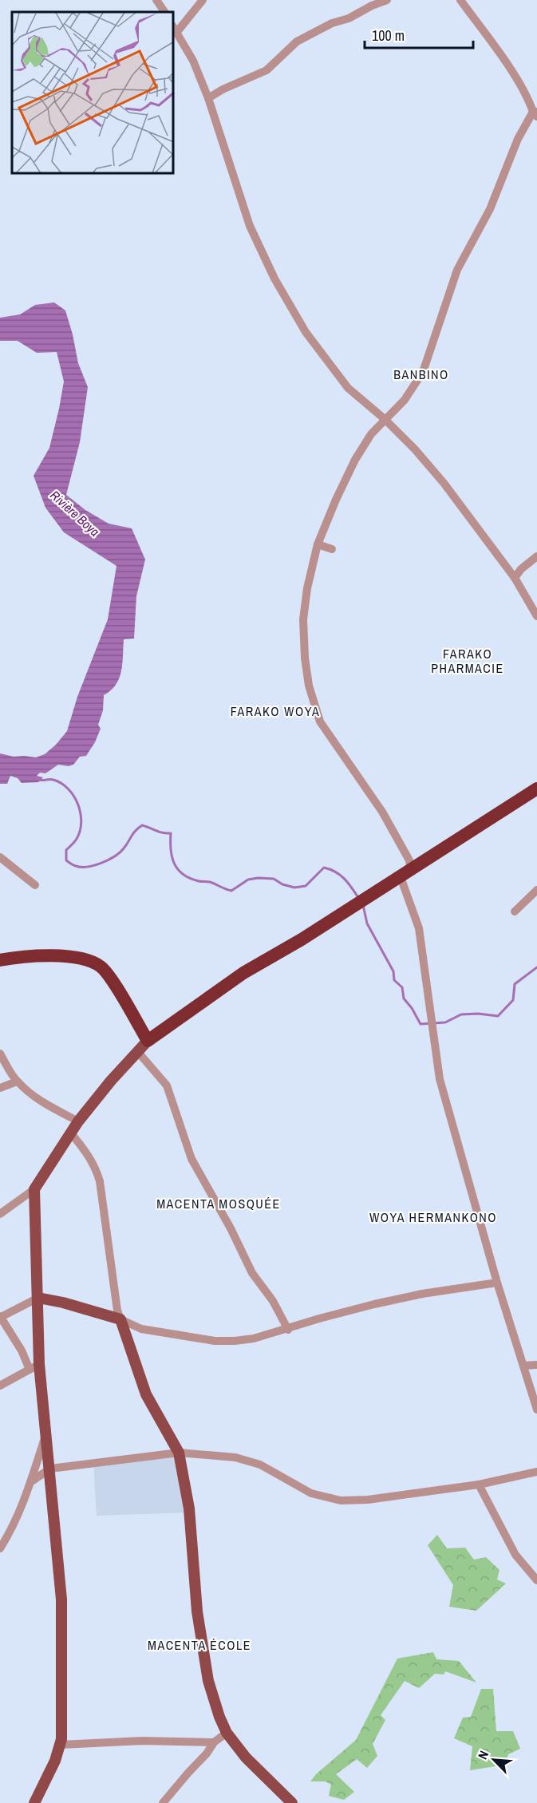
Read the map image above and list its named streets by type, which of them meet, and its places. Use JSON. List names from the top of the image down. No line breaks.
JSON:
{"districts":["BANBINO","FARAKO PHARMACIE","FARAKO WOYA","MACENTA MOSQUÉE","WOYA HERMANKONO","MACENTA ÉCOLE"],"water":["Rivière Boya"],"scale_bar":"100 m","north":"top left"}
